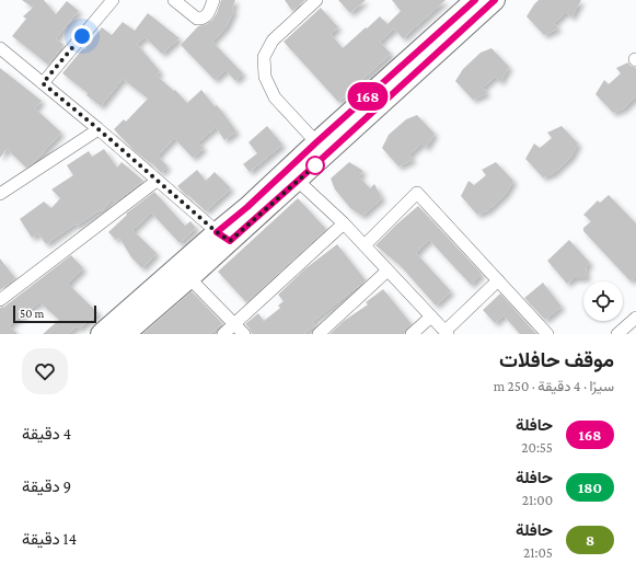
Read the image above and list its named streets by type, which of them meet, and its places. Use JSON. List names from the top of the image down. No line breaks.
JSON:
{"lines":["bus line 168"],"scale_bar":"50 m","page":{"on_map":"168","scale":"50 m","heading":["موقف حافلات","سيرًا · 4 دقيقة · 250 m"],"list":[{"mark":"168","name":"حافلة","note":"20:55","value":"4 دقيقة"},{"mark":"180","name":"حافلة","note":"21:00","value":"9 دقيقة"},{"mark":"8","name":"حافلة","note":"21:05","value":"14 دقيقة"}]}}
